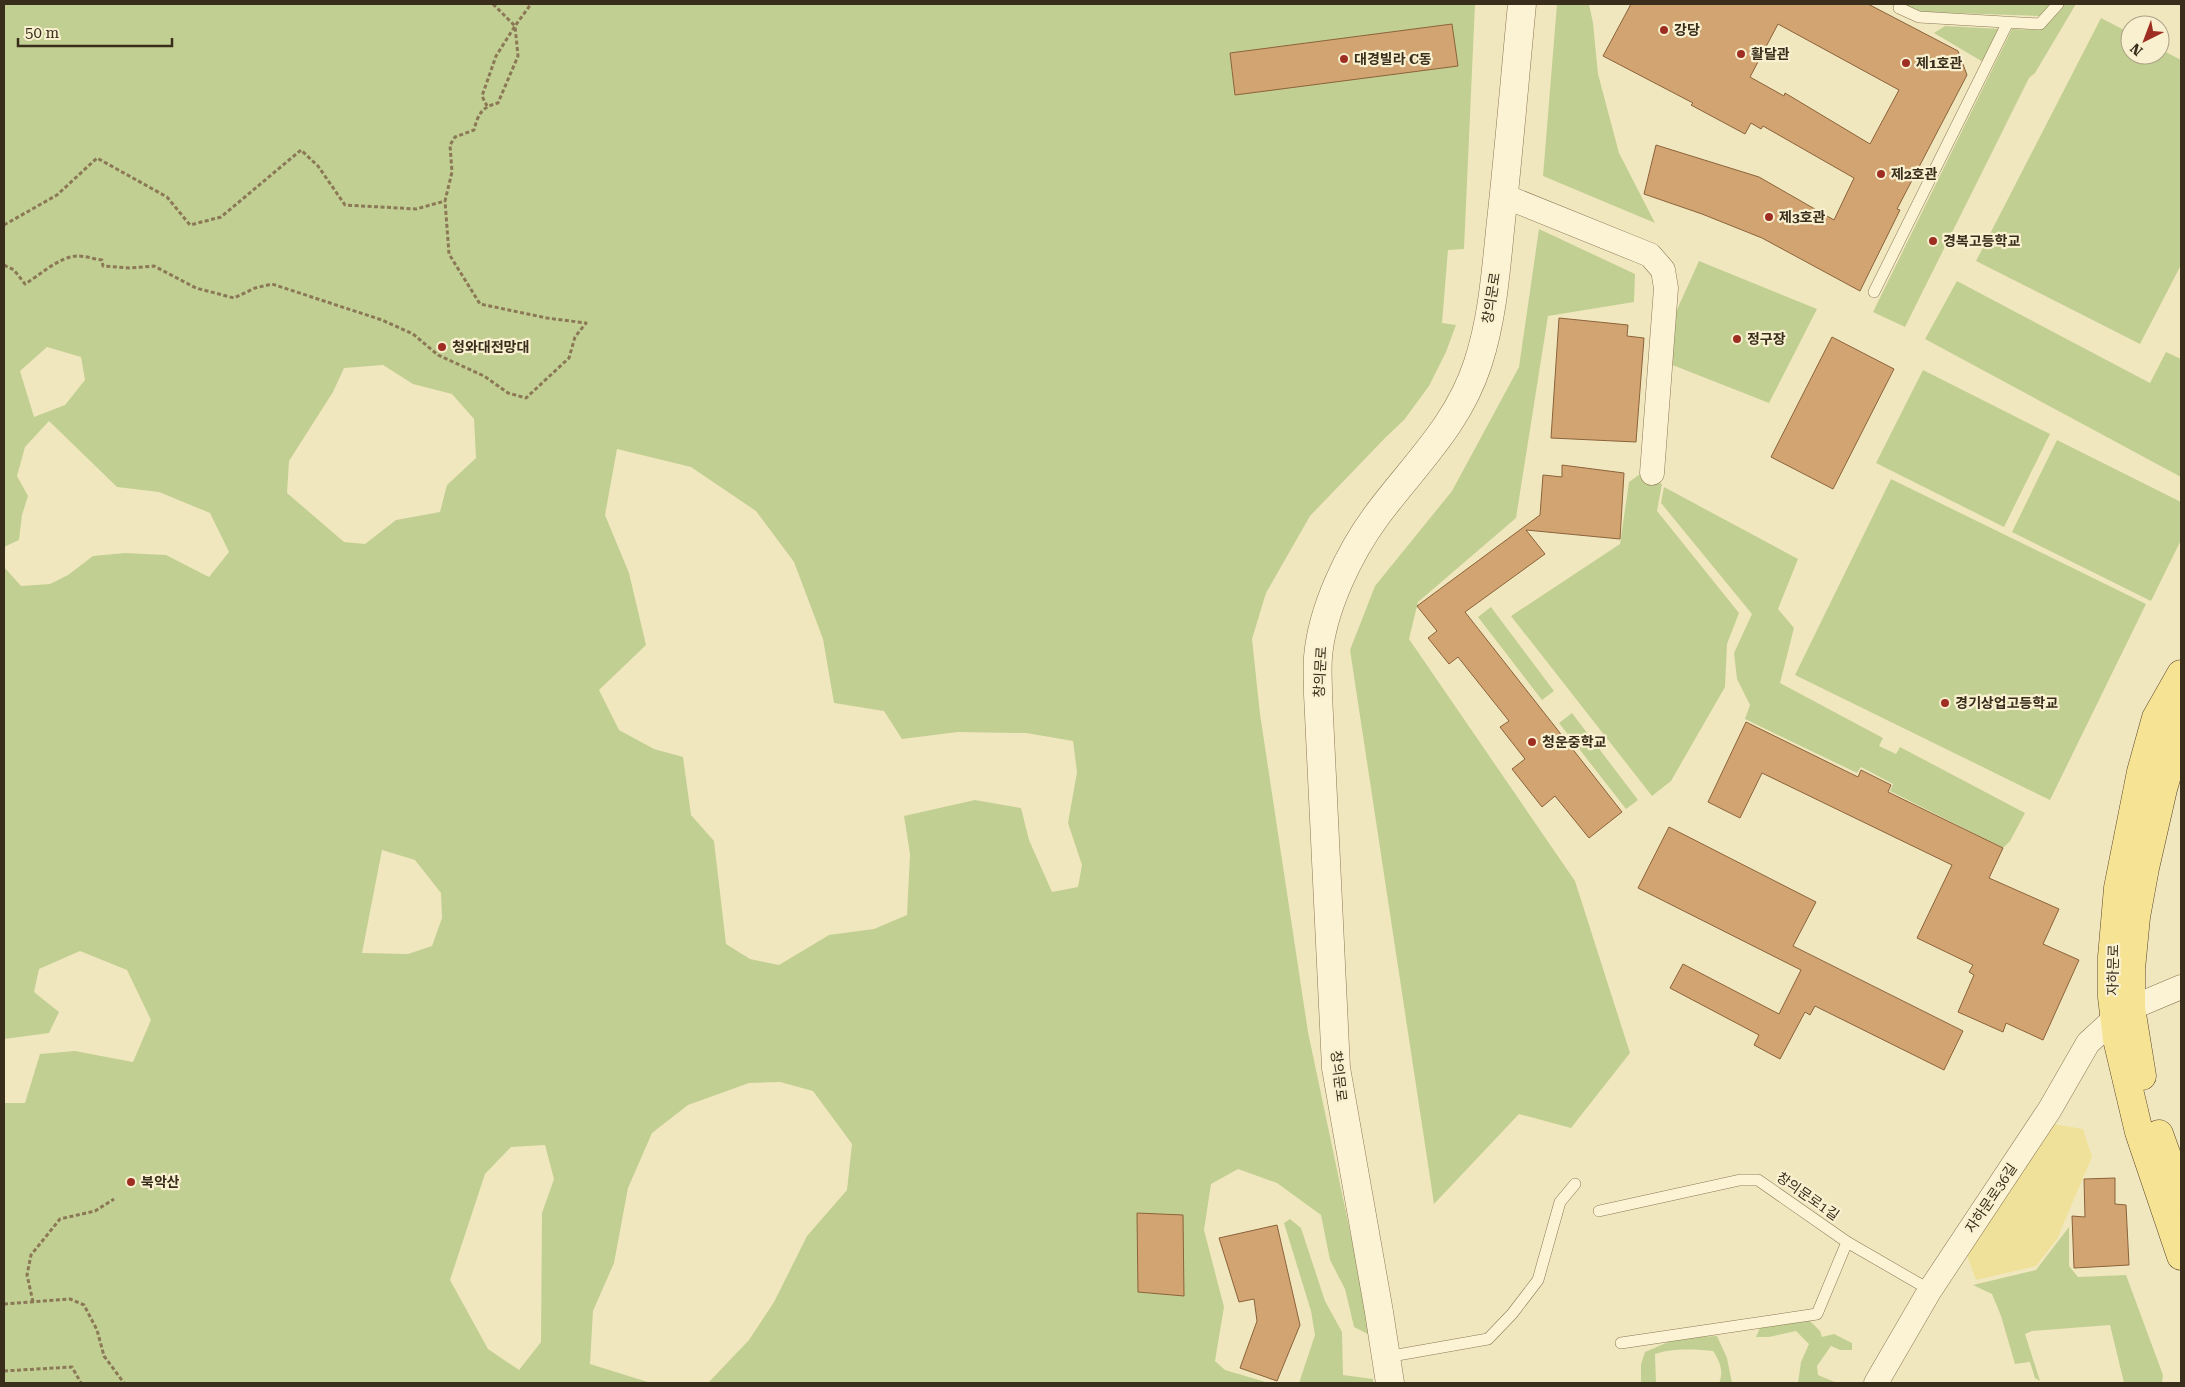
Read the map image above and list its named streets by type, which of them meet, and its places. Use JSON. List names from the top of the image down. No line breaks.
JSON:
{"streets":{"main road":["자하문로"],"street":["창의문로","자하문로36길"],"lane":["창의문로1길"]},"crossings":[["자하문로","자하문로36길"],["창의문로1길","자하문로36길"]],"places":["강당","활달관","대경빌라 C동","제1호관","제2호관","제3호관","경복고등학교","정구장","청와대전망대","경기상업고등학교","청운중학교","북악산"],"scale_bar":"50 m","north":"bottom left"}
